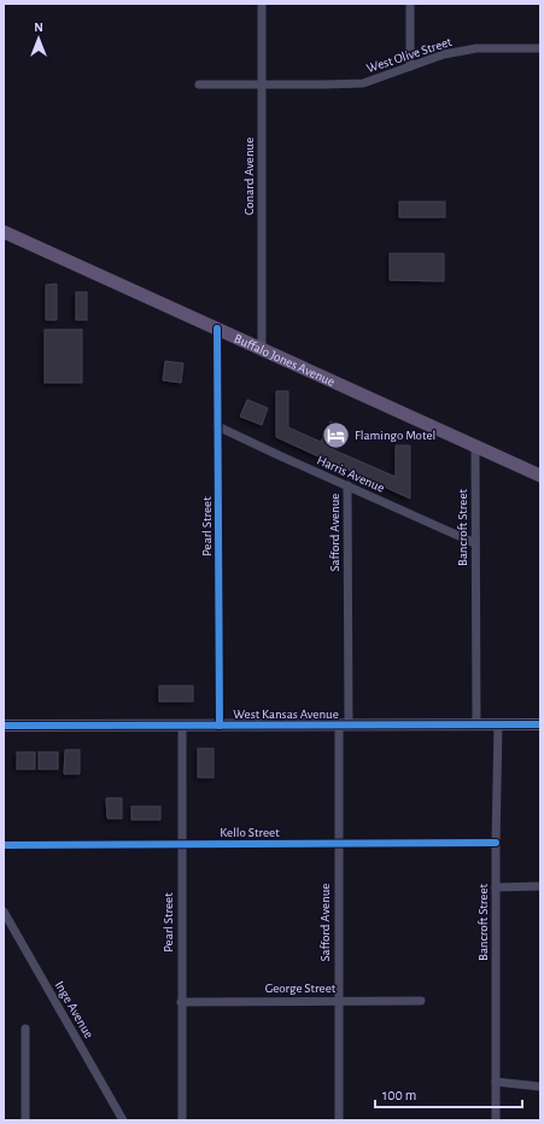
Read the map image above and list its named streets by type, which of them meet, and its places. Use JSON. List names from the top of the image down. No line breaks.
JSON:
{"streets":{"main road":["Buffalo Jones Avenue"],"street":["West Olive Street","Conard Avenue","Harris Avenue","Pearl Street","Bancroft Street","Safford Avenue","West Kansas Avenue","Kello Street","George Street","Inge Avenue"]},"crossings":[["West Olive Street","Conard Avenue"],["Conard Avenue","Buffalo Jones Avenue"],["Buffalo Jones Avenue","Pearl Street"],["Buffalo Jones Avenue","Bancroft Street"],["Harris Avenue","Pearl Street"],["Harris Avenue","Bancroft Street"],["Harris Avenue","Safford Avenue"],["Pearl Street","West Kansas Avenue"],["Pearl Street","Kello Street"],["Pearl Street","George Street"],["Bancroft Street","West Kansas Avenue"],["Bancroft Street","Kello Street"],["Safford Avenue","West Kansas Avenue"],["Safford Avenue","Kello Street"],["Safford Avenue","George Street"]],"places":{"hotel":["Flamingo Motel"]},"scale_bar":"100 m","north":"top"}
